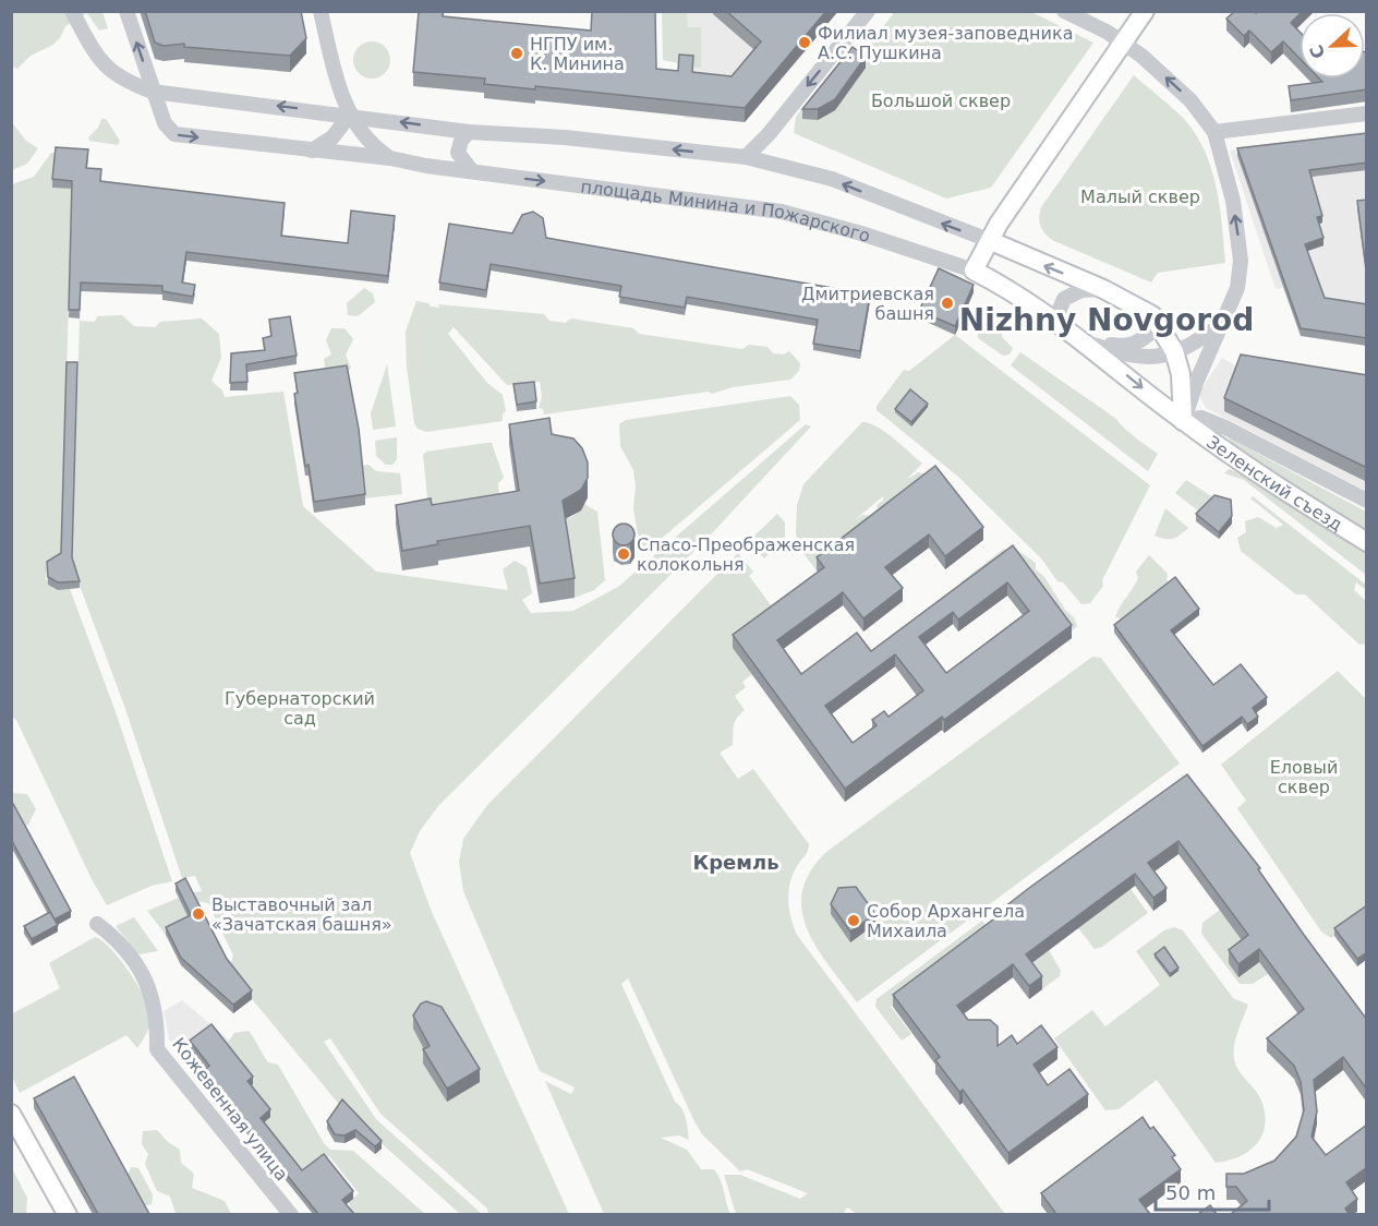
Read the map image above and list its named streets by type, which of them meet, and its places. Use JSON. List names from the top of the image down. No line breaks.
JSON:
{"streets":{"main road":["площадь Минина и Пожарского","Зеленский съезд"],"street":["Кожевенная улица"]},"crossings":[["площадь Минина и Пожарского","Зеленский съезд"]],"districts":["Nizhny Novgorod","Кремль"],"parks":["Большой сквер","Малый сквер","Губернаторский сад","Еловый сквер"],"places":["Филиал музея-заповедника А.С. Пушкина","НГПУ им. К. Минина","Дмитриевская башня","Спасо-Преображенская колокольня","Выставочный зал «Зачатская башня»","Собор Архангела Михаила"],"scale_bar":"50 m","north":"left"}
